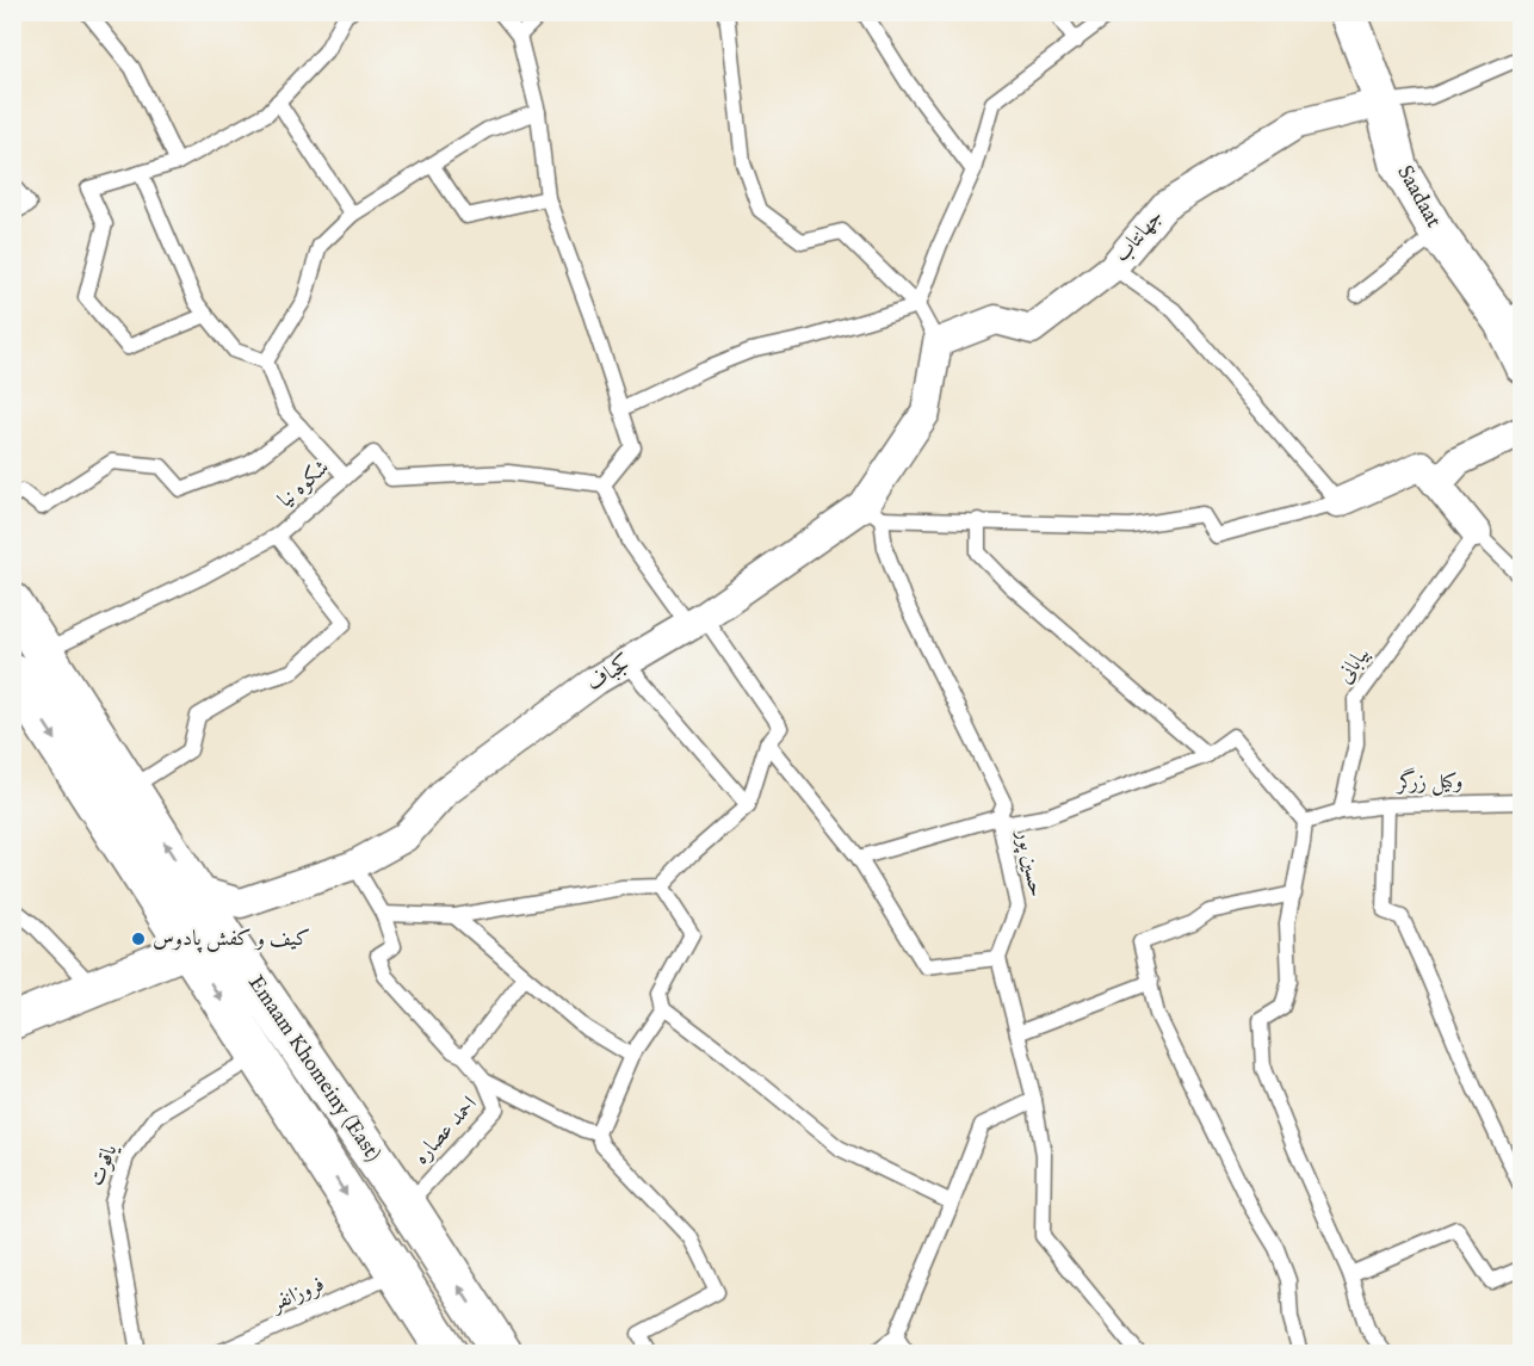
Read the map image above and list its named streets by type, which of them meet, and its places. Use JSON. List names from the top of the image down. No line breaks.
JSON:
{"streets":{"main road":["Emaam Khomeiny (East)"],"street":["Saadaat","جهانتاب","کجباف"],"lane":["شکوه نیا","بیابانی","وکیل زرگر","حسین پور","احمد عصاره","یاقوت","فروزانفر"]},"crossings":[["Saadaat","جهانتاب"],["جهانتاب","کجباف"],["شکوه نیا","Emaam Khomeiny (East)"],["بیابانی","وکیل زرگر"],["کجباف","حسین پور"],["کجباف","Emaam Khomeiny (East)"],["Emaam Khomeiny (East)","احمد عصاره"],["Emaam Khomeiny (East)","یاقوت"],["Emaam Khomeiny (East)","فروزانفر"]],"places":["کیف و کفش پادوس"]}
